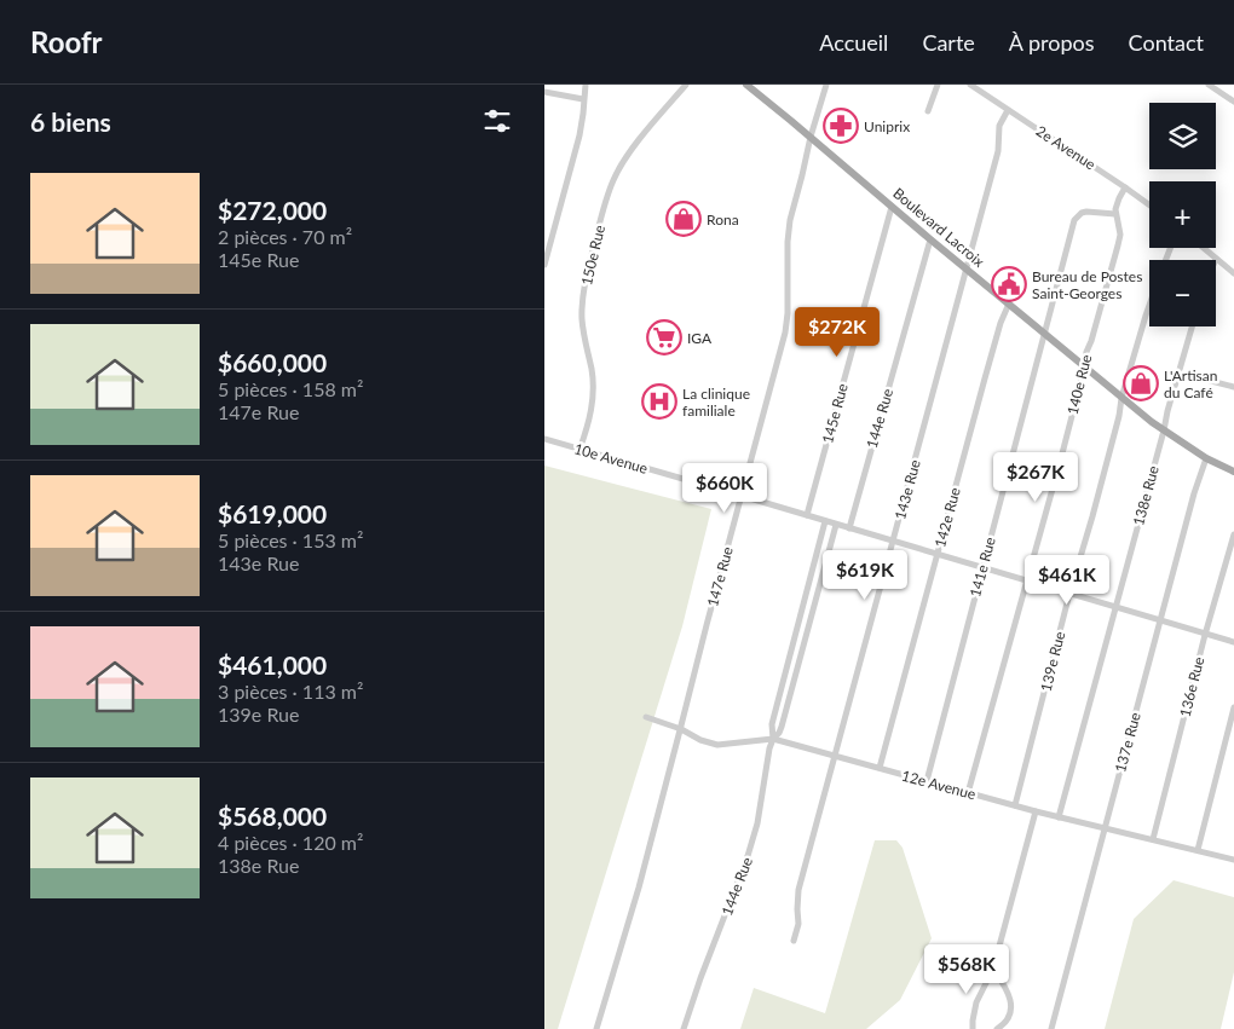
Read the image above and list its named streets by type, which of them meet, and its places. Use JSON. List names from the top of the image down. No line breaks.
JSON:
{"streets":{"main road":["Boulevard Lacroix"],"street":["2e Avenue","150e Rue","140e Rue","145e Rue","144e Rue","10e Avenue","143e Rue","138e Rue","142e Rue","141e Rue","147e Rue","139e Rue","136e Rue","137e Rue","12e Avenue"]},"crossings":[["2e Avenue","140e Rue"],["2e Avenue","143e Rue"],["Boulevard Lacroix","140e Rue"],["Boulevard Lacroix","145e Rue"],["Boulevard Lacroix","144e Rue"],["Boulevard Lacroix","143e Rue"],["Boulevard Lacroix","138e Rue"],["Boulevard Lacroix","142e Rue"],["Boulevard Lacroix","141e Rue"],["Boulevard Lacroix","147e Rue"],["Boulevard Lacroix","139e Rue"],["Boulevard Lacroix","137e Rue"],["150e Rue","10e Avenue"],["140e Rue","10e Avenue"],["140e Rue","141e Rue"],["140e Rue","12e Avenue"],["145e Rue","10e Avenue"],["144e Rue","10e Avenue"],["144e Rue","12e Avenue"],["10e Avenue","143e Rue"],["10e Avenue","138e Rue"],["10e Avenue","142e Rue"],["10e Avenue","141e Rue"],["10e Avenue","147e Rue"],["10e Avenue","139e Rue"],["10e Avenue","136e Rue"],["10e Avenue","137e Rue"],["143e Rue","12e Avenue"],["138e Rue","12e Avenue"],["142e Rue","12e Avenue"],["141e Rue","12e Avenue"],["147e Rue","12e Avenue"],["139e Rue","12e Avenue"],["136e Rue","12e Avenue"],["137e Rue","12e Avenue"]],"places":{"pharmacy":["Uniprix"],"shop":["Rona","L'Artisan du Café"],"public building":["Bureau de Postes Saint-Georges"],"supermarket":["IGA"],"hospital":["La clinique familiale"]},"page":{"header":"Roofr","nav":["Accueil","Carte","À propos","Contact"],"heading":"6 biens","map_buttons":["+","−"],"list":[{"name":"$272,000","note":"2 pièces · 70 m² · 145e Rue"},{"name":"$660,000","note":"5 pièces · 158 m² · 147e Rue"},{"name":"$619,000","note":"5 pièces · 153 m² · 143e Rue"},{"name":"$461,000","note":"3 pièces · 113 m² · 139e Rue"},{"name":"$568,000","note":"4 pièces · 120 m² · 138e Rue"}],"price":["$272K","$267K","$660K","$619K","$461K","$568K"]}}
